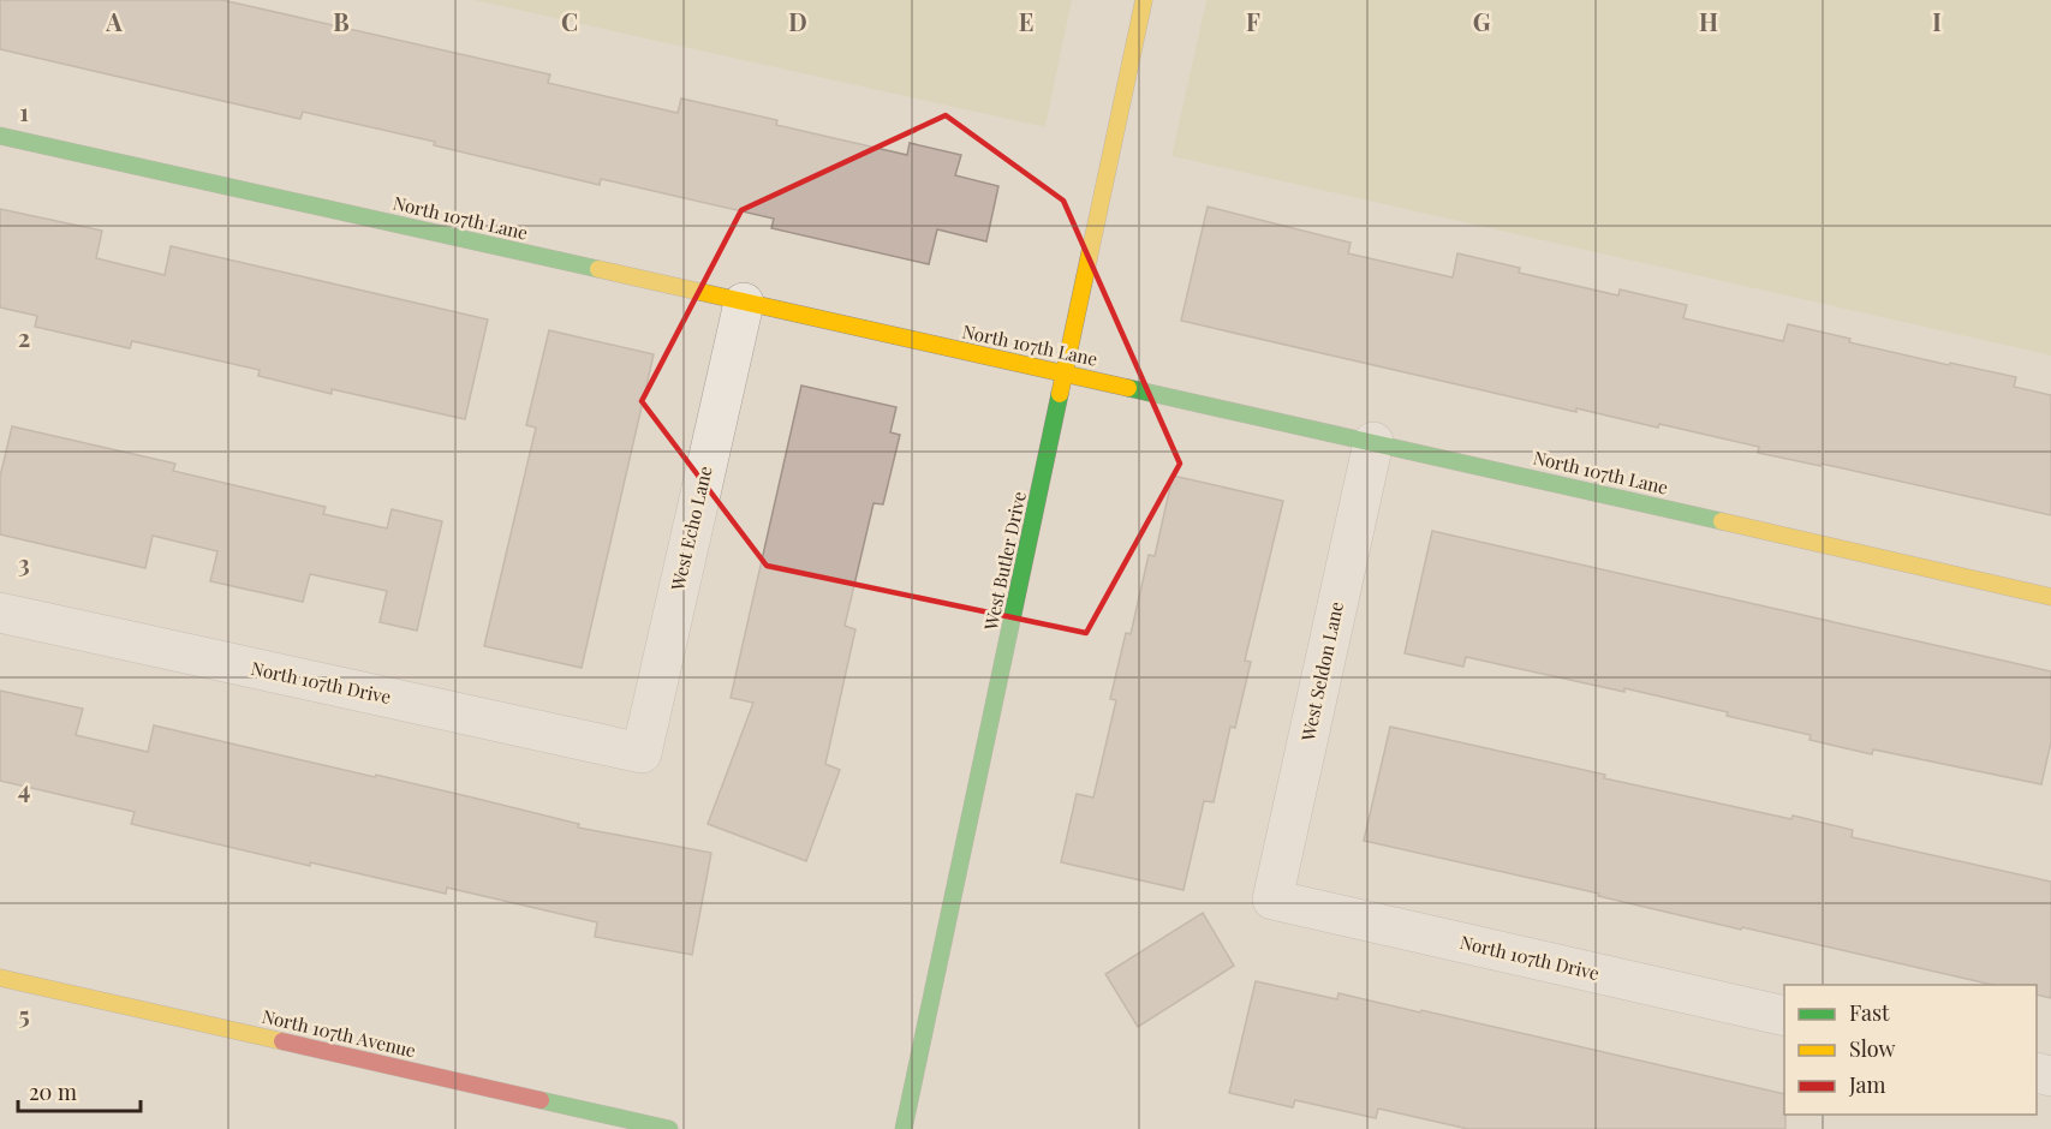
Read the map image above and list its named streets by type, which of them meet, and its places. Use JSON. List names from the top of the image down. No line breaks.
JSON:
{"streets":{"street":["North 107th Lane","West Echo Lane","West Butler Drive","West Seldon Lane","North 107th Drive","North 107th Avenue"]},"crossings":[["North 107th Lane","West Echo Lane"],["North 107th Lane","West Butler Drive"],["North 107th Lane","West Seldon Lane"],["West Echo Lane","North 107th Drive"],["West Seldon Lane","North 107th Drive"]],"legend":["Fast","Slow","Jam"],"scale_bar":"20 m","grid":{"columns":["A","B","C","D","E","F","G","H","I"],"rows":["1","2","3","4","5"]}}
